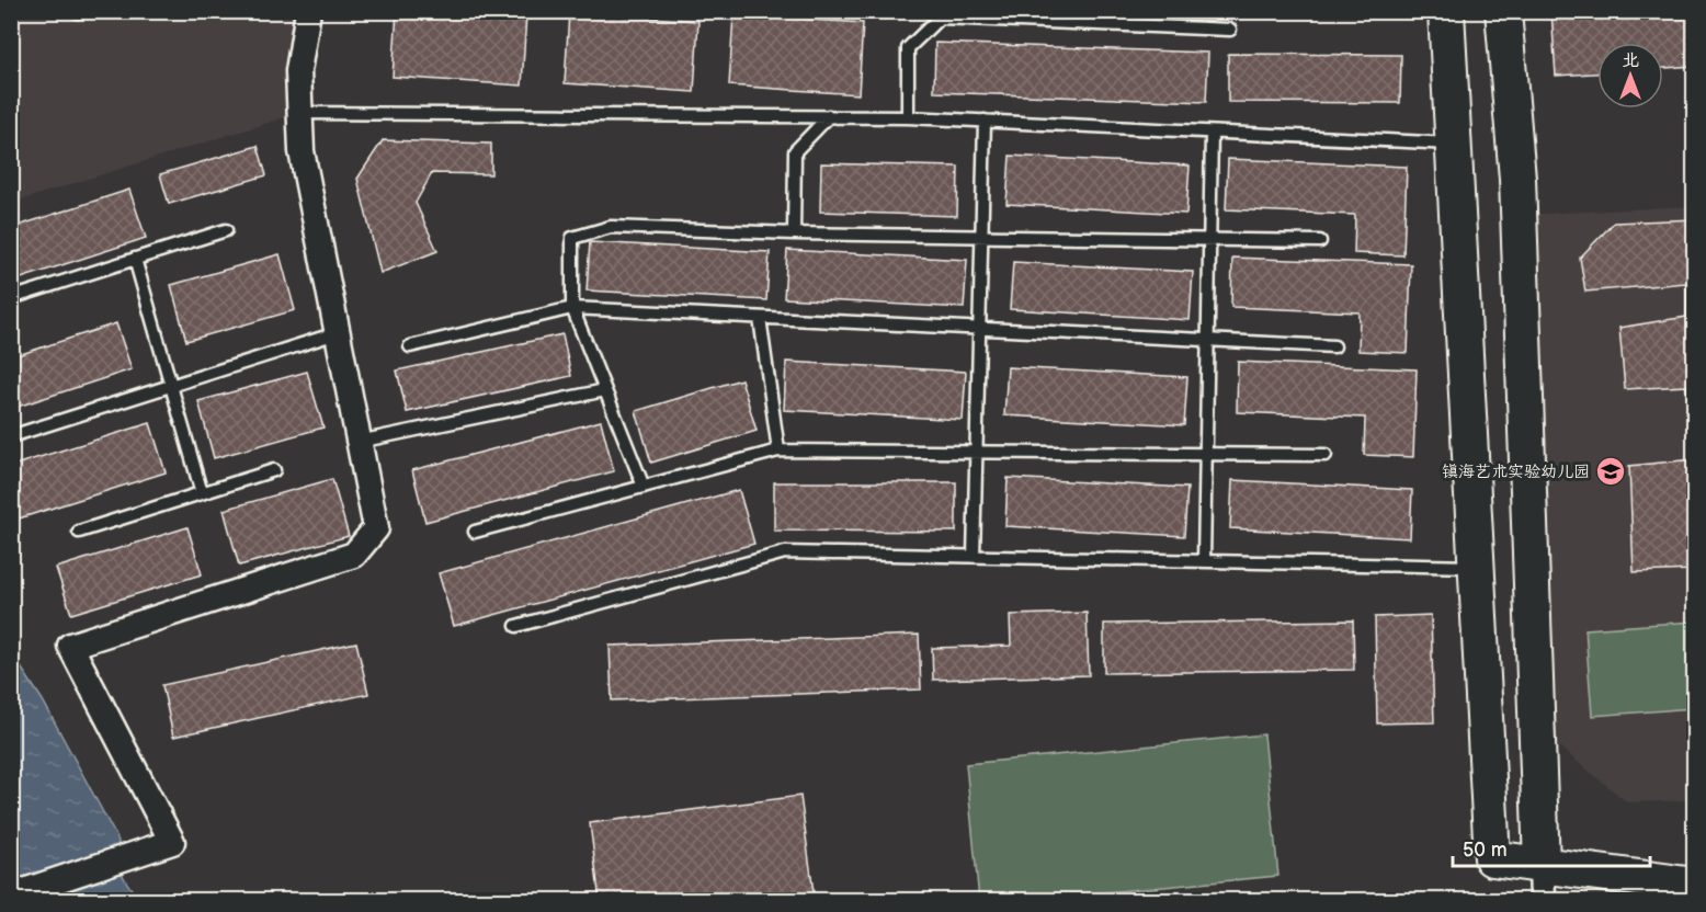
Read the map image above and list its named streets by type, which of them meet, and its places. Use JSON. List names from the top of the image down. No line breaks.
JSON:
{"places":{"school or university":["镇海艺术实验幼儿园"]},"scale_bar":"50 m","north":"top"}
